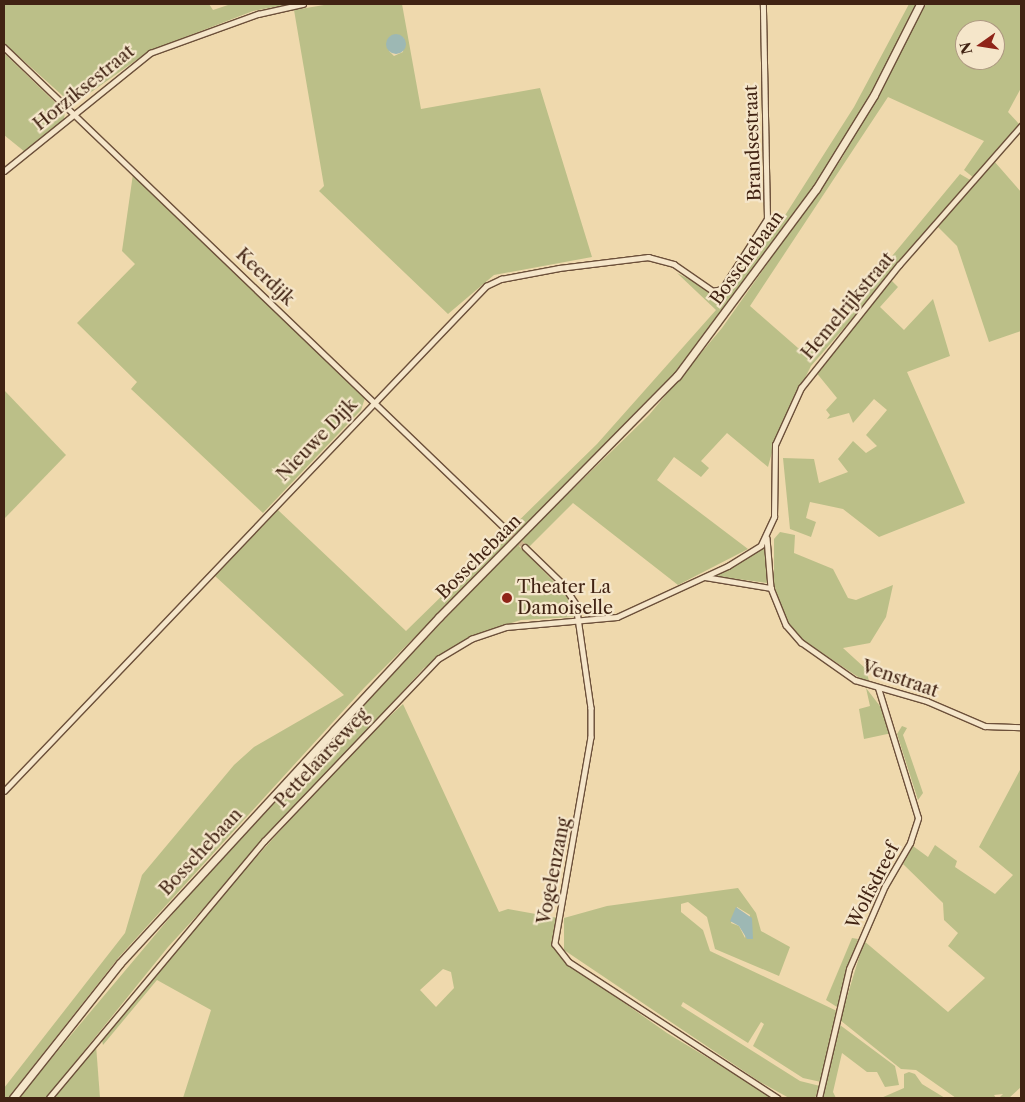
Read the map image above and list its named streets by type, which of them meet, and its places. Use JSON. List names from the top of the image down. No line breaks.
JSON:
{"streets":{"main road":["Bosschebaan"],"street":["Horziksestraat","Brandsestraat","Keerdijk","Hemelrijkstraat","Nieuwe Dijk","Venstraat","Pettelaarseweg","Vogelenzang","Wolfsdreef"]},"crossings":[["Horziksestraat","Keerdijk"],["Brandsestraat","Nieuwe Dijk"],["Keerdijk","Nieuwe Dijk"],["Hemelrijkstraat","Venstraat"],["Hemelrijkstraat","Pettelaarseweg"],["Venstraat","Pettelaarseweg"],["Venstraat","Wolfsdreef"],["Pettelaarseweg","Vogelenzang"]],"places":["Theater La Damoiselle"],"north":"left"}
